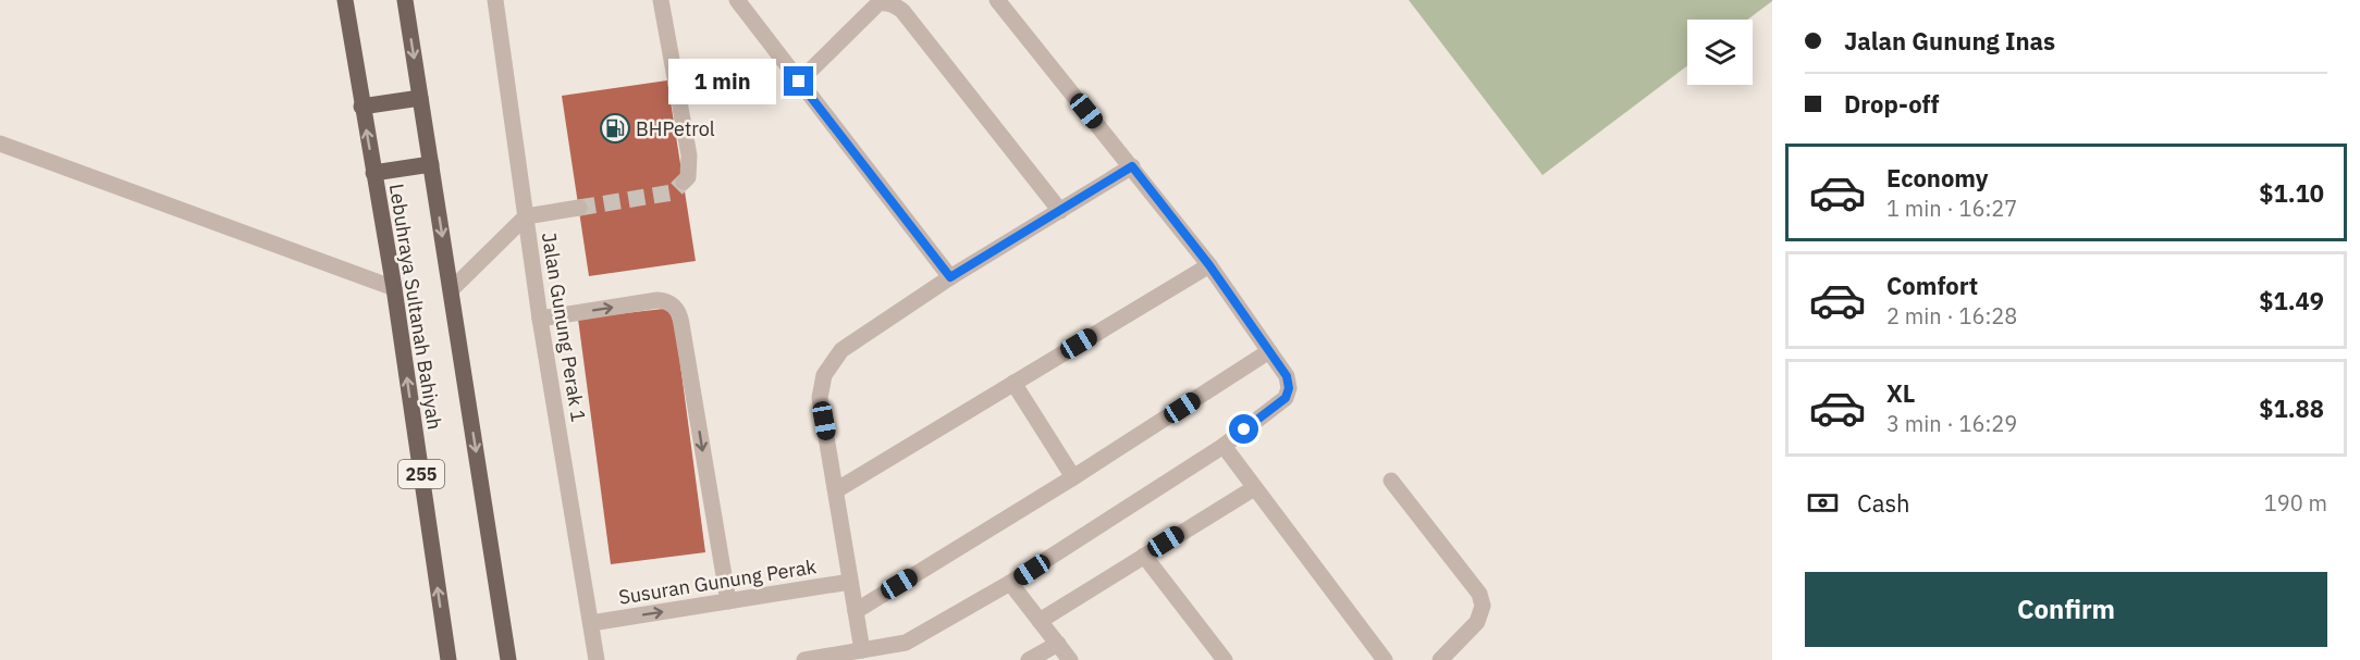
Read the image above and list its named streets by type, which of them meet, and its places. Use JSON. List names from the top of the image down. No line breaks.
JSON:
{"streets":{"main road":["Lebuhraya Sultanah Bahiyah","255"],"street":["Jalan Gunung Perak 1","Susuran Gunung Perak"]},"crossings":[["Jalan Gunung Perak 1","Susuran Gunung Perak"]],"one_way":["Susuran Gunung Perak"],"places":{"fuel station":["BHPetrol"]},"page":{"banner":["Jalan Gunung Inas","Drop-off"],"bubble":"1 min","list":[{"name":"Economy","note":"1 min · 16:27","value":"$1.10"},{"name":"Comfort","note":"2 min · 16:28","value":"$1.49"},{"name":"XL","note":"3 min · 16:29","value":"$1.88"}],"pay":["Cash","190 m"],"buttons":"Confirm"}}
